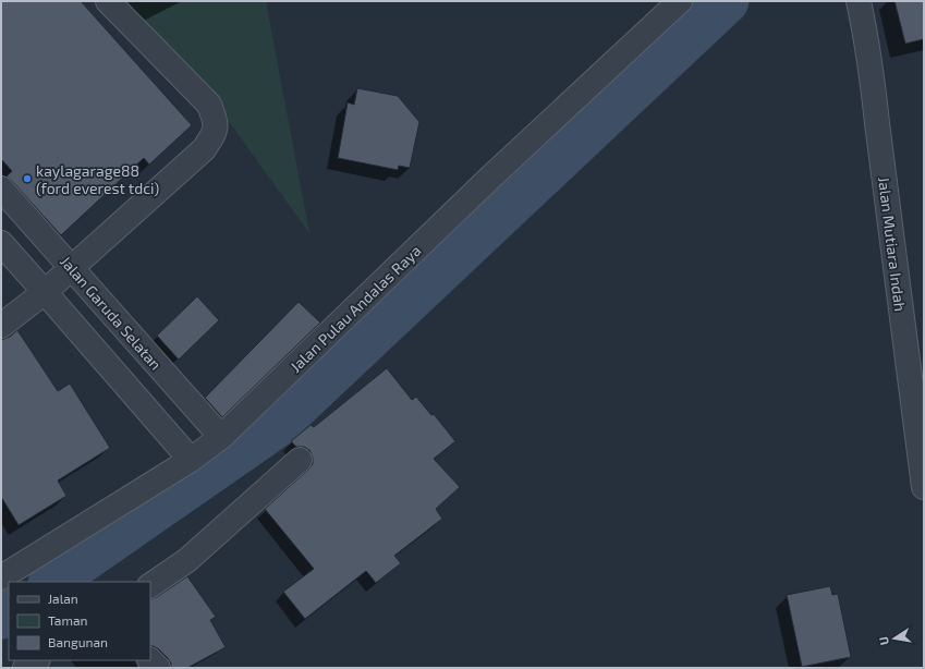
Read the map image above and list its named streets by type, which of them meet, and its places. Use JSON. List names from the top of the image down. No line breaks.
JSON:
{"streets":{"street":["Jalan Mutiara Indah","Jalan Pulau Andalas Raya","Jalan Garuda Selatan"]},"crossings":[["Jalan Pulau Andalas Raya","Jalan Garuda Selatan"]],"places":["kaylagarage88 (ford everest tdci)"],"legend":["Jalan","Taman","Bangunan"],"north":"left"}
